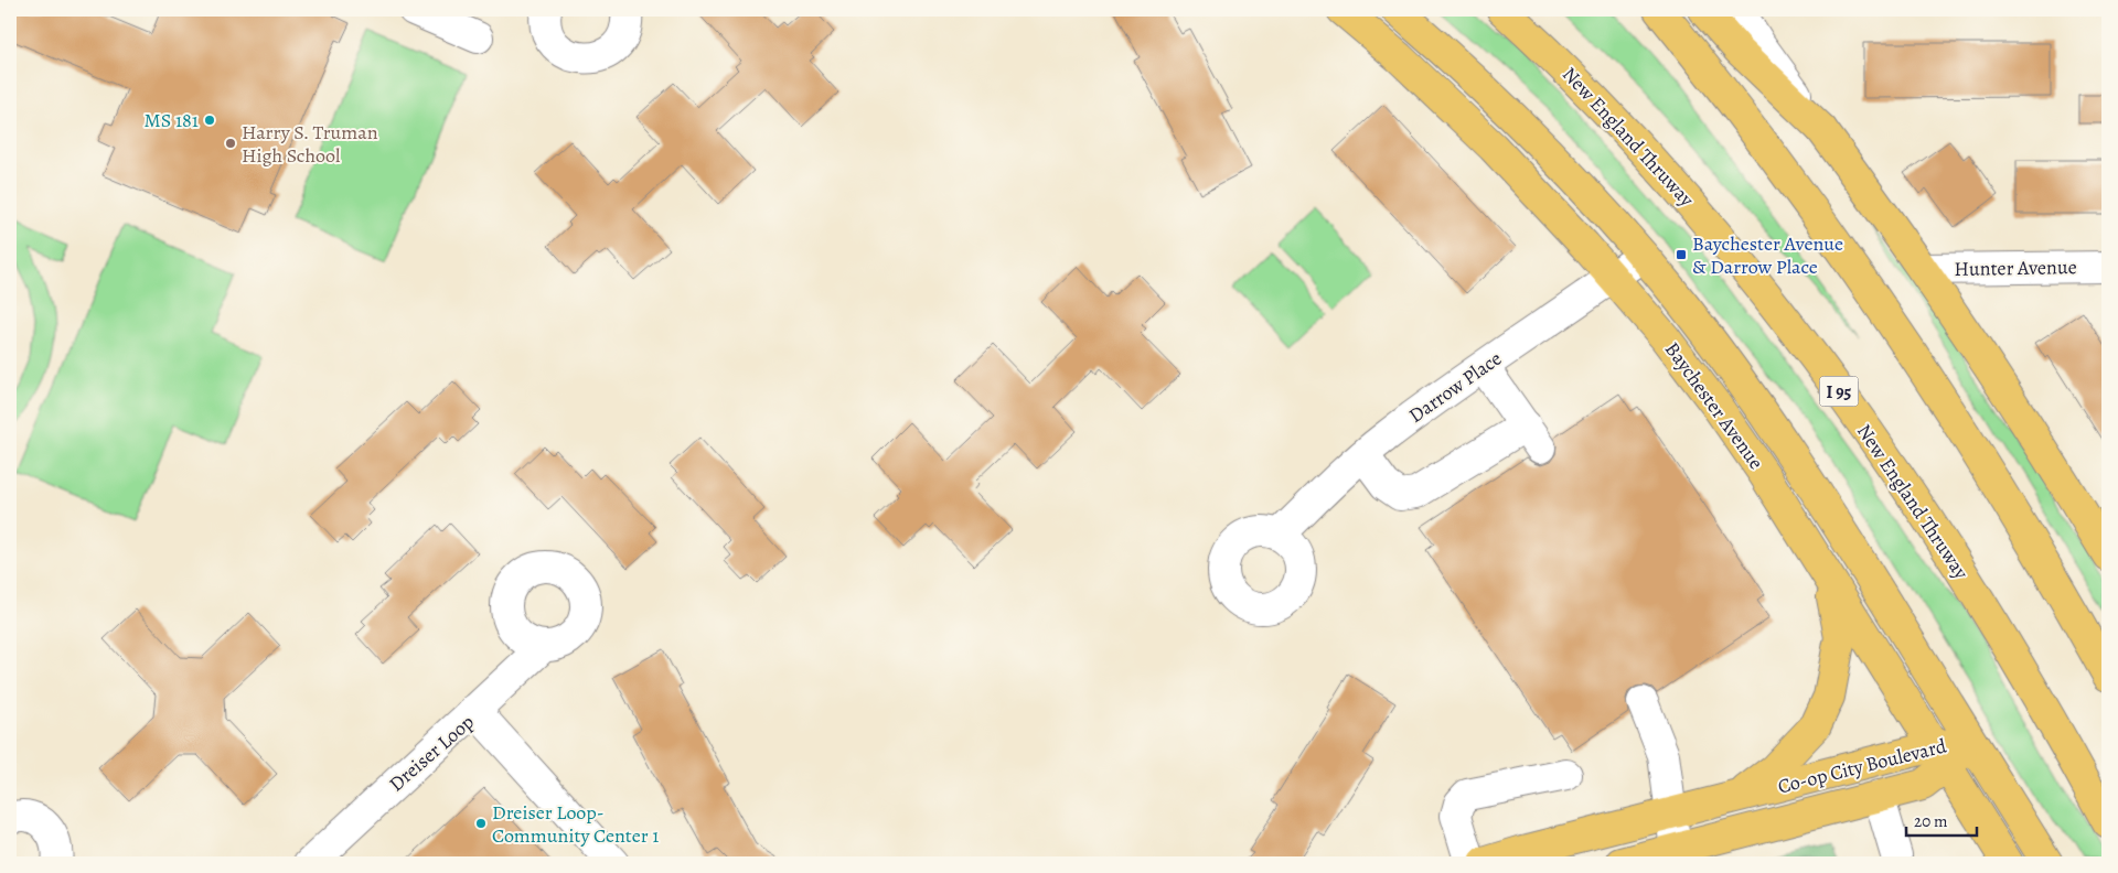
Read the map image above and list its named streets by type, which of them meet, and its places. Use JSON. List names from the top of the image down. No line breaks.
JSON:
{"streets":{"main road":["New England Thruway","I 95","Baychester Avenue","Co-op City Boulevard"],"street":["Hunter Avenue","Darrow Place","Dreiser Loop"]},"crossings":[["Darrow Place","Baychester Avenue"],["Baychester Avenue","Co-op City Boulevard"]],"places":{"other":["MS 181","Harry S. Truman High School","Dreiser Loop- Community Center 1"],"transit":["Baychester Avenue & Darrow Place"]},"scale_bar":"20 m"}
